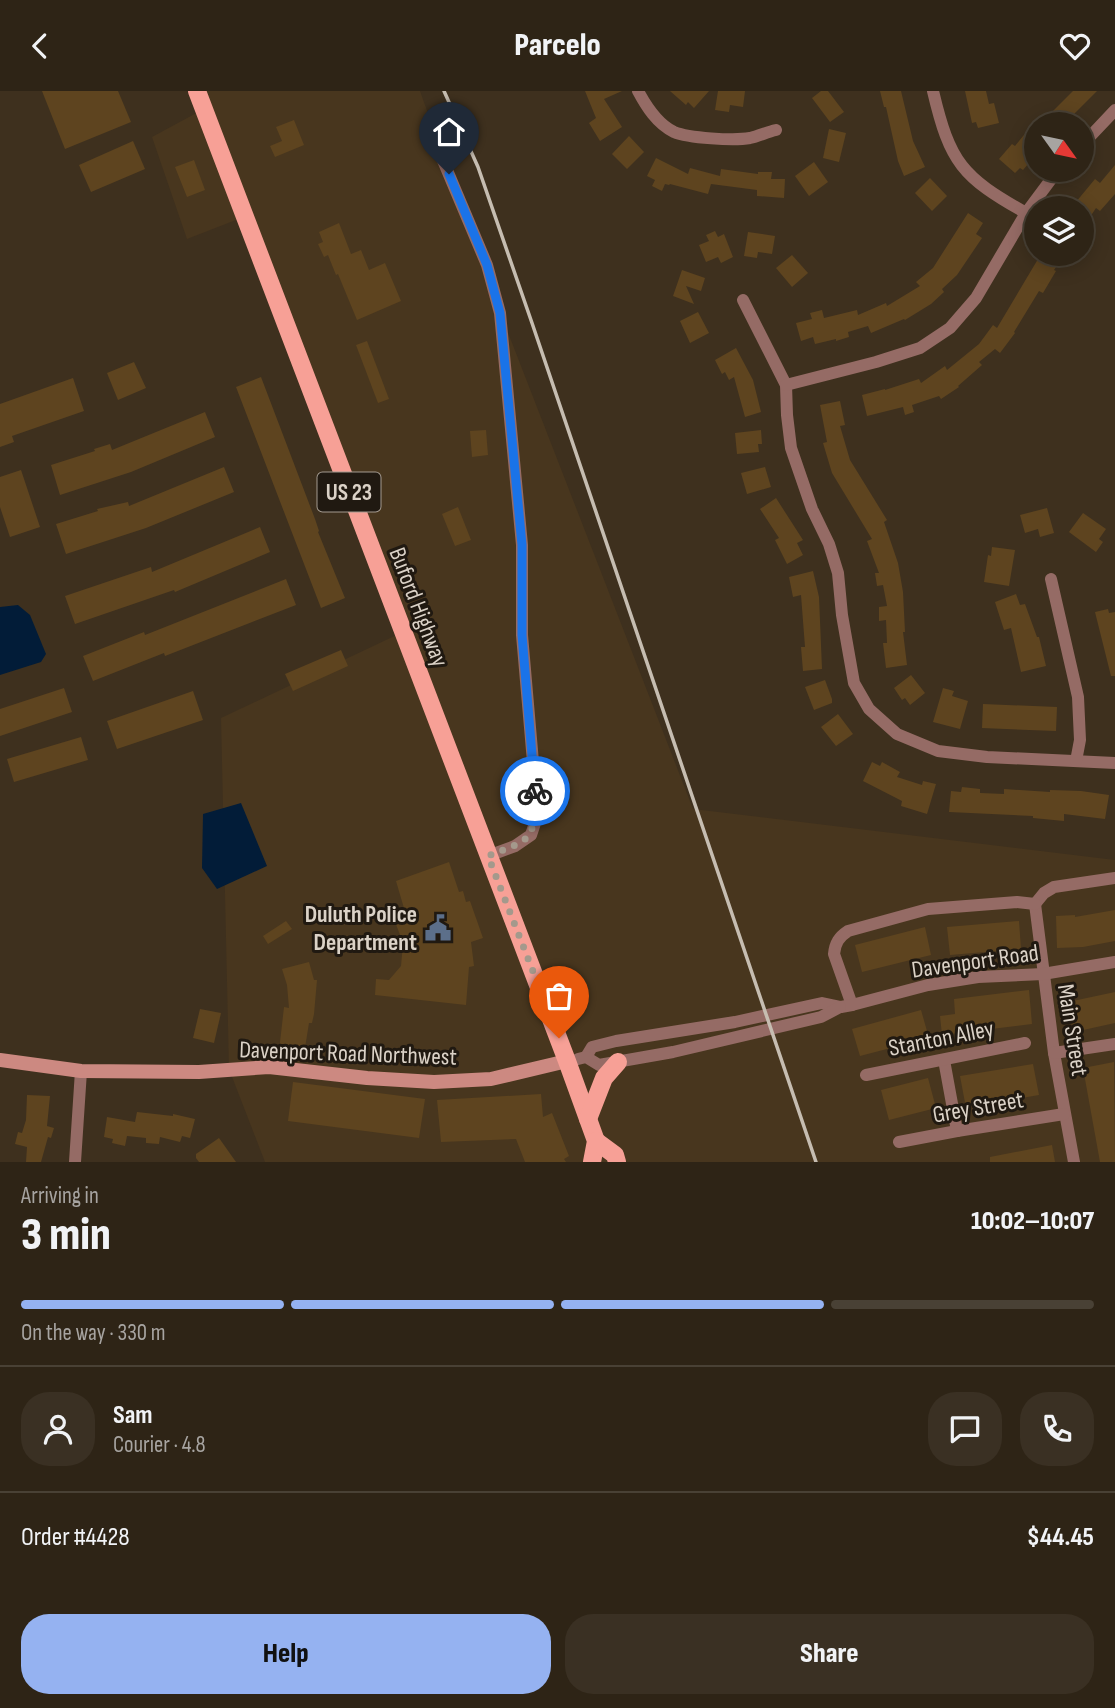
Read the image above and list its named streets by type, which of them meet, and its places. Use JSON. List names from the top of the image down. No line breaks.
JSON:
{"streets":{"main road":["US 23","Buford Highway"],"street":["Davenport Road","Main Street","Stanton Alley","Davenport Road Northwest","Grey Street"]},"crossings":[["Buford Highway","Davenport Road"],["Buford Highway","Davenport Road Northwest"],["Davenport Road","Main Street"],["Davenport Road","Davenport Road Northwest"],["Main Street","Grey Street"]],"places":{"public building":["Duluth Police Department"]},"north":"bottom right","page":{"header":"Parcelo","heading":["3 min","Arriving in","10:02–10:07"],"panel":["Sam","Courier · 4.8","Order #4428","$44.45"],"bar":"On the way · 330 m","buttons":["Help","Share"]}}
